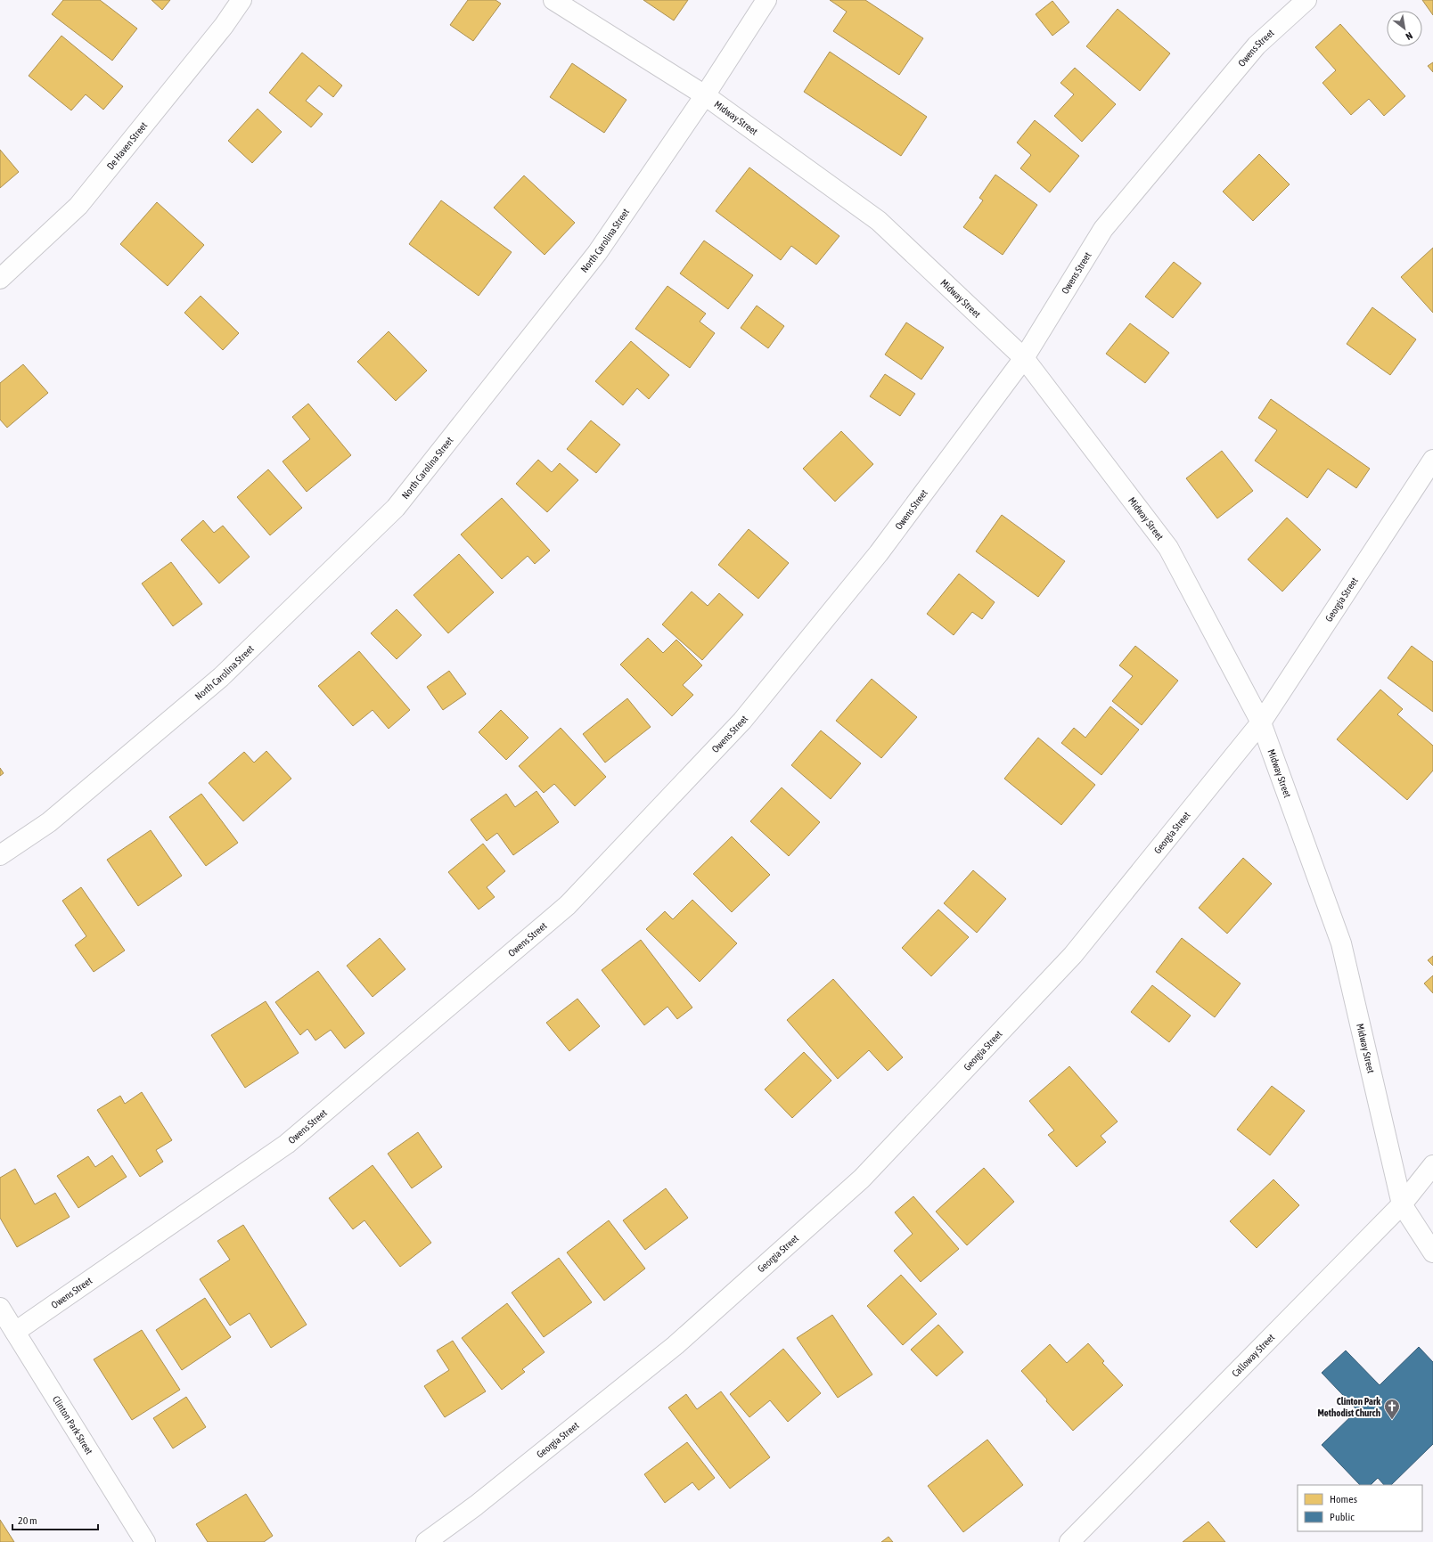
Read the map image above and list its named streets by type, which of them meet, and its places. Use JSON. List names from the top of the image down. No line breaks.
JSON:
{"streets":{"street":["Owens Street","Midway Street","De Haven Street","North Carolina Street","Georgia Street","Calloway Street","Clinton Park Street"]},"crossings":[["Owens Street","Midway Street"],["Owens Street","Clinton Park Street"],["Midway Street","North Carolina Street"],["Midway Street","Georgia Street"],["Midway Street","Calloway Street"]],"places":{"church":["Clinton Park Methodist Church"]},"legend":["Homes","Public"],"scale_bar":"20 m","north":"bottom right"}
